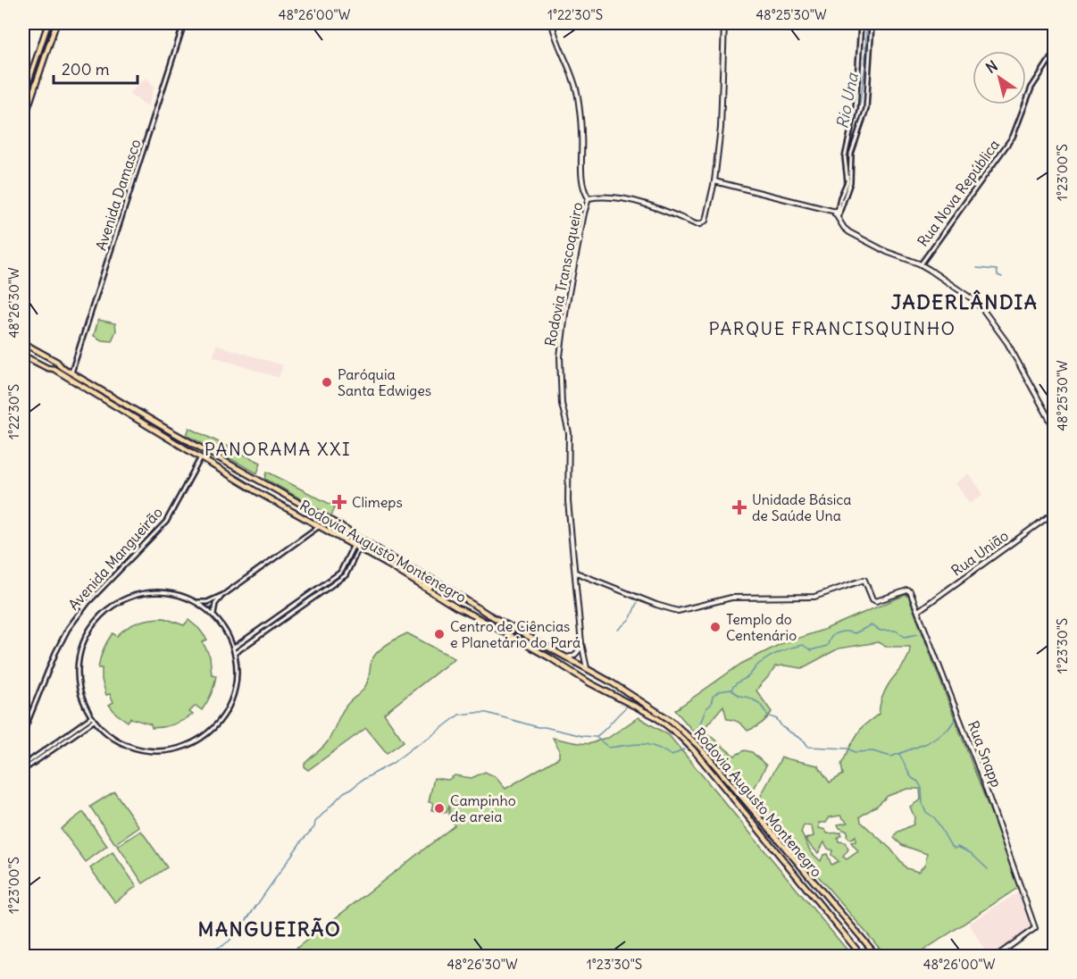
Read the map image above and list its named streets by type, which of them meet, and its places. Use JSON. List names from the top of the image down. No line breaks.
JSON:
{"streets":{"main road":["Rodovia Transcoqueiro","Rodovia Augusto Montenegro","Rua União","Rua Snapp"],"street":["Rua Nova República","Avenida Damasco","Avenida Mangueirão"]},"crossings":[["Avenida Damasco","Rodovia Augusto Montenegro"],["Rodovia Transcoqueiro","Rodovia Augusto Montenegro"],["Rodovia Transcoqueiro","Rua Snapp"],["Rodovia Augusto Montenegro","Avenida Mangueirão"],["Rua União","Rua Snapp"]],"districts":["JADERLÂNDIA","PARQUE FRANCISQUINHO","PANORAMA XXI","MANGUEIRÃO"],"water":["Rio Una"],"places":{"other":["Paróquia Santa Edwiges","Templo do Centenário","Centro de Ciências e Planetário do Pará","Campinho de areia"],"health":["Climeps","Unidade Básica de Saúde Una"]},"scale_bar":"200 m","north":"top left","coordinates":["48°26'00\"W","1°22'30\"S","48°25'30\"W","1°23'00\"S","48°26'30\"W","1°23'30\"S"]}
